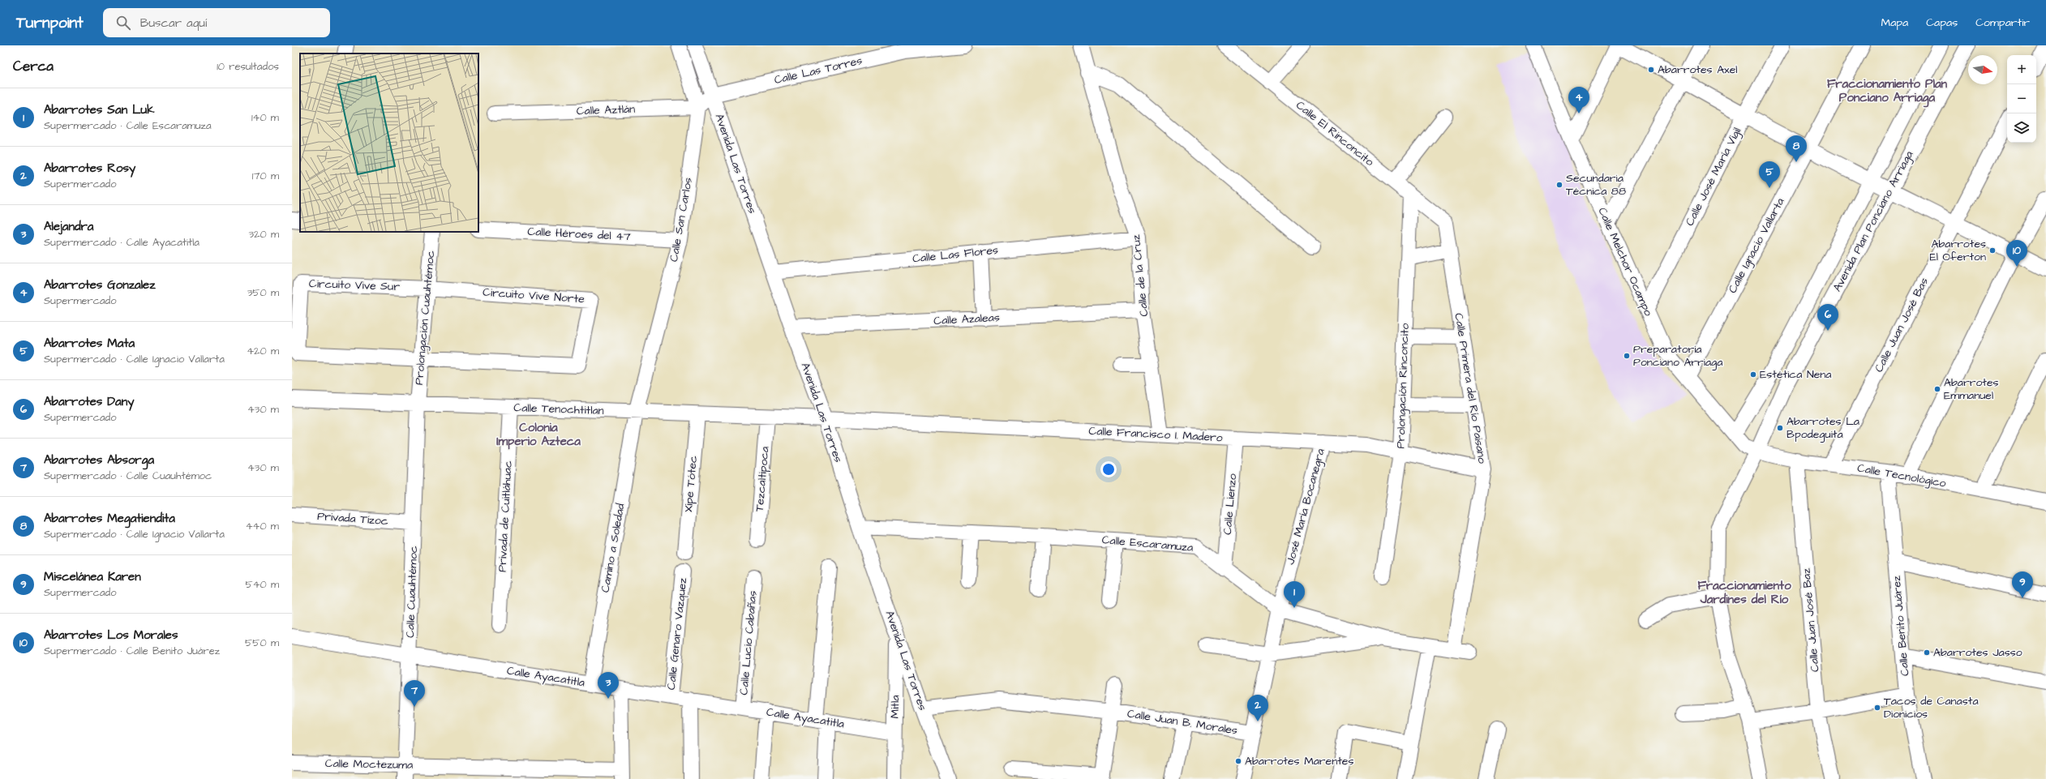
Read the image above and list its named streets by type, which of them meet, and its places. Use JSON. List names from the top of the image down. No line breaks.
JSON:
{"streets":{"street":["Calle Las Torres","Calle Aztlán","Calle El Rinconcito","Avenida Las Torres","Calle José María Vigil","Calle San Carlos","Avenida Plan Ponciano Arriaga","Calle Héroes del 47","Calle Ignacio Vallarta","Calle Las Flores","Calle Melchor Ocampo","Calle de la Cruz","Circuito Vive Sur","Circuito Vive Norte","Prolongación Cuauhtémoc","Calle Azaleas","Calle Juan José Bas","Prolongación Rinconcito","Calle Primera del Río Paisano","Calle Tenochtitlan","Calle Francisco I. Madero","Calle Tecnológico","Tezcaltipoca","Xipe Tótec","Calle Lienzo","José María Bocanegra","Privada de Cuitláhuac","Privada Tízoc","Calle Escaramuza","Camino a Soledad","Calle Cuauhtémoc","Calle Juan José Baz","Calle Benito Juárez","Calle Genaro Vazquez","Calle Lucio Cabañas","Calle Ayacatitla","Mitla","Calle Juan B. Morales","Calle Moctezuma"]},"crossings":[["Calle Las Torres","Avenida Las Torres"],["Calle Aztlán","Calle San Carlos"],["Calle El Rinconcito","Prolongación Rinconcito"],["Calle El Rinconcito","Calle Primera del Río Paisano"],["Avenida Las Torres","Calle Las Flores"],["Avenida Las Torres","Calle Azaleas"],["Avenida Las Torres","Calle Tenochtitlan"],["Avenida Las Torres","Calle Francisco I. Madero"],["Avenida Las Torres","Calle Escaramuza"],["Avenida Las Torres","Mitla"],["Avenida Las Torres","Calle Juan B. Morales"],["Calle José María Vigil","Calle Melchor Ocampo"],["Calle San Carlos","Calle Héroes del 47"],["Calle San Carlos","Calle Tenochtitlan"],["Calle San Carlos","Camino a Soledad"],["Avenida Plan Ponciano Arriaga","Calle Melchor Ocampo"],["Avenida Plan Ponciano Arriaga","Calle Tecnológico"],["Calle Ignacio Vallarta","Calle Melchor Ocampo"],["Calle Las Flores","Calle de la Cruz"],["Calle Melchor Ocampo","Calle Tecnológico"],["Calle de la Cruz","Calle Azaleas"],["Calle de la Cruz","Calle Francisco I. Madero"],["Circuito Vive Sur","Circuito Vive Norte"],["Circuito Vive Sur","Prolongación Cuauhtémoc"],["Circuito Vive Norte","Prolongación Cuauhtémoc"],["Prolongación Cuauhtémoc","Calle Tenochtitlan"],["Prolongación Cuauhtémoc","Calle Cuauhtémoc"],["Calle Juan José Bas","Calle Tecnológico"],["Prolongación Rinconcito","Calle Francisco I. Madero"],["Calle Primera del Río Paisano","Calle Francisco I. Madero"],["Calle Primera del Río Paisano","Calle Escaramuza"],["Calle Tenochtitlan","Calle Francisco I. Madero"],["Calle Tenochtitlan","Tezcaltipoca"],["Calle Tenochtitlan","Xipe Tótec"],["Calle Tenochtitlan","Privada de Cuitláhuac"],["Calle Tenochtitlan","Camino a Soledad"],["Calle Tenochtitlan","Calle Cuauhtémoc"],["Calle Francisco I. Madero","Calle Lienzo"],["Calle Francisco I. Madero","José María Bocanegra"],["Calle Tecnológico","Calle Juan José Baz"],["Calle Tecnológico","Calle Benito Juárez"],["Calle Lienzo","Calle Escaramuza"],["José María Bocanegra","Calle Escaramuza"],["José María Bocanegra","Calle Juan B. Morales"],["Privada Tízoc","Calle Cuauhtémoc"],["Camino a Soledad","Calle Ayacatitla"],["Calle Cuauhtémoc","Calle Ayacatitla"],["Calle Cuauhtémoc","Calle Moctezuma"],["Calle Genaro Vazquez","Calle Ayacatitla"],["Calle Lucio Cabañas","Calle Ayacatitla"],["Calle Ayacatitla","Mitla"]],"districts":["Fraccionamiento Plan Ponciano Arriaga","Colonia Imperio Azteca","Fraccionamiento Jardines del Río"],"places":["Abarrotes Axel","Secundaria Técnica 88","Abarrotes El Oferton","Preparatoría Ponciano Arriaga","Estética Nena","Abarrotes Emmanuel","Abarrotes La Bpodeguita","Abarrotes Jasso","Tacos de Canasta Dionicios","Abarrotes Marentes"],"north":"right","page":{"header":"Turnpoint","search":"Buscar aquí","nav":["Mapa","Capas","Compartir"],"heading":["Cerca","10 resultados"],"map_buttons":["+","−"],"pins":["4","8","5","10","6","9","1","3","7","2"],"list":[{"mark":"1","name":"Abarrotes San Luk","note":"Supermercado · Calle Escaramuza","value":"140 m"},{"mark":"2","name":"Abarrotes Rosy","note":"Supermercado","value":"170 m"},{"mark":"3","name":"Alejandra","note":"Supermercado · Calle Ayacatitla","value":"320 m"},{"mark":"4","name":"Abarrotes Gonzalez","note":"Supermercado","value":"350 m"},{"mark":"5","name":"Abarrotes Mata","note":"Supermercado · Calle Ignacio Vallarta","value":"420 m"},{"mark":"6","name":"Abarrotes Dany","note":"Supermercado","value":"430 m"},{"mark":"7","name":"Abarrotes Absorga","note":"Supermercado · Calle Cuauhtémoc","value":"430 m"},{"mark":"8","name":"Abarrotes Megatiendita","note":"Supermercado · Calle Ignacio Vallarta","value":"440 m"},{"mark":"9","name":"Miscelánea Karen","note":"Supermercado","value":"540 m"},{"mark":"10","name":"Abarrotes Los Morales","note":"Supermercado · Calle Benito Juárez","value":"550 m"}]}}
